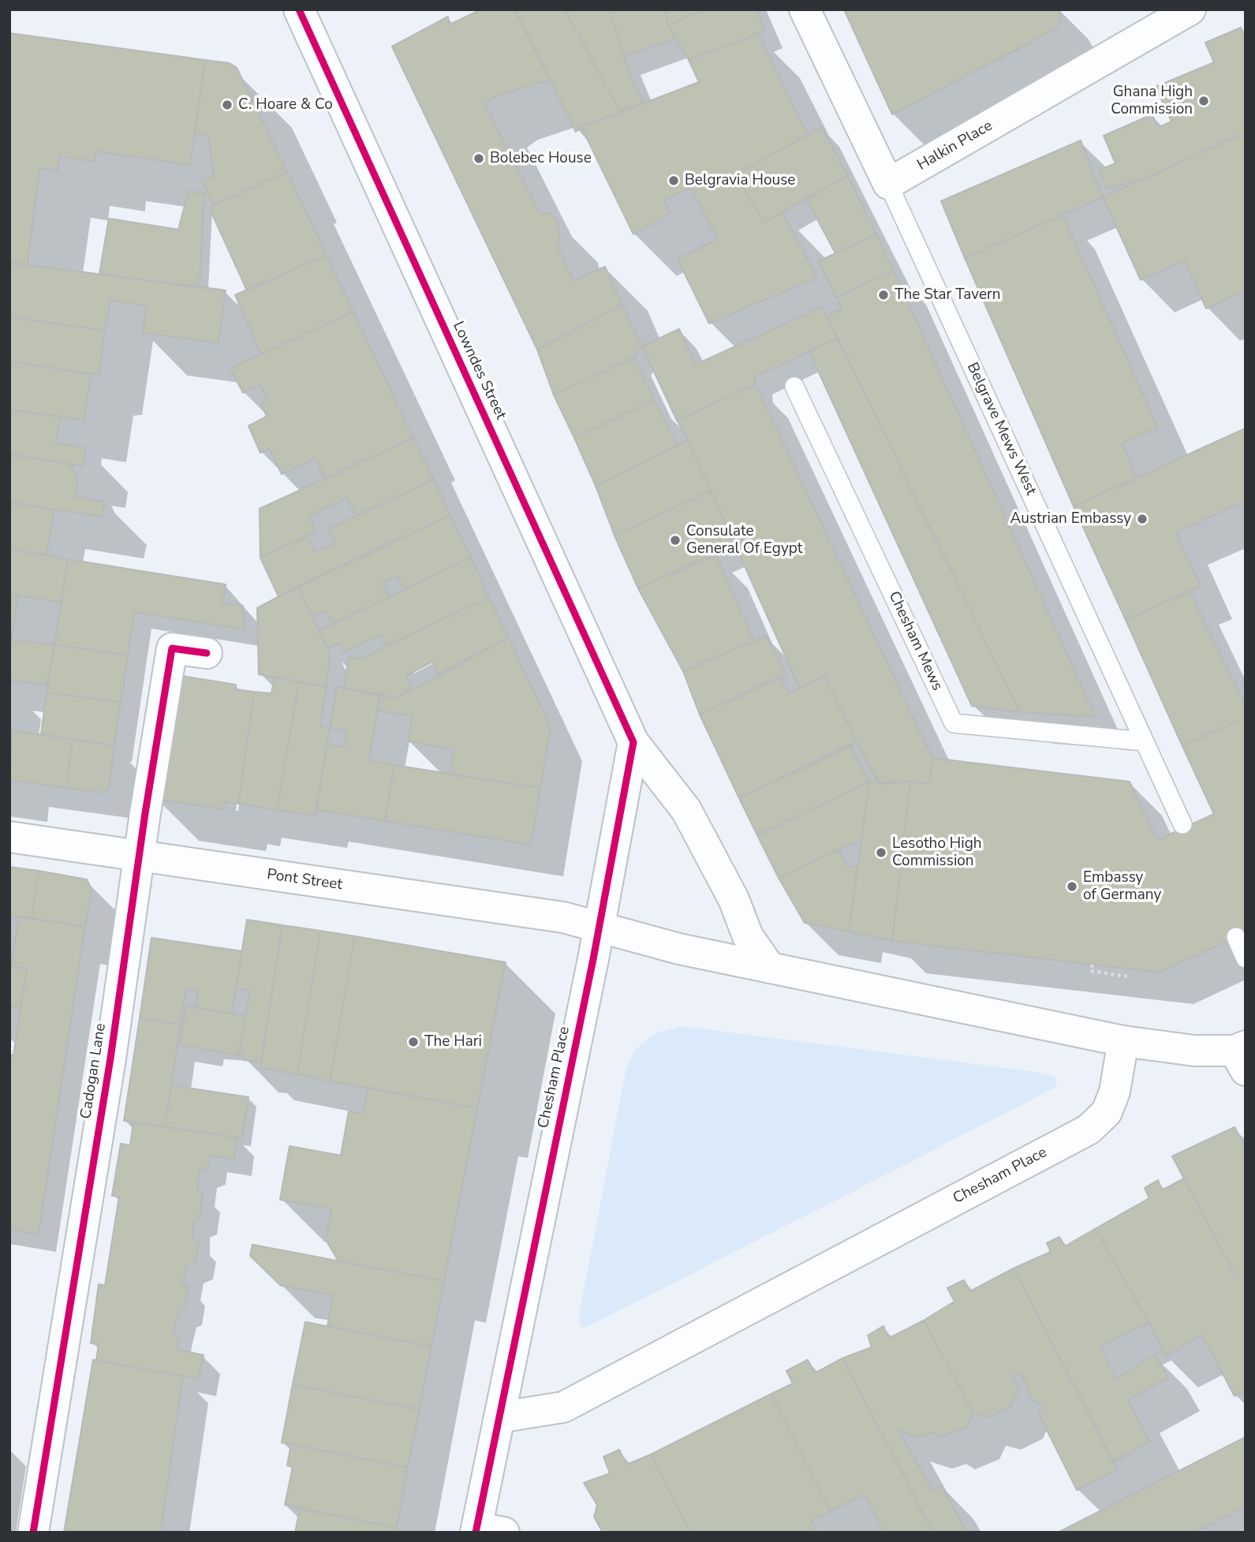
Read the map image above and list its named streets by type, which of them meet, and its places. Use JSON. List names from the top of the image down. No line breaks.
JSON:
{"streets":{"street":["Halkin Place","Lowndes Street","Pont Street","Cadogan Lane","Chesham Place"],"lane":["Belgrave Mews West","Chesham Mews"]},"crossings":[["Halkin Place","Belgrave Mews West"],["Lowndes Street","Chesham Place"],["Belgrave Mews West","Chesham Mews"],["Pont Street","Cadogan Lane"],["Pont Street","Chesham Place"]],"places":["Ghana High Commission","C. Hoare & Co","Bolebec House","Belgravia House","The Star Tavern","Austrian Embassy","Consulate General Of Egypt","Lesotho High Commission","Embassy of Germany","The Hari"]}
